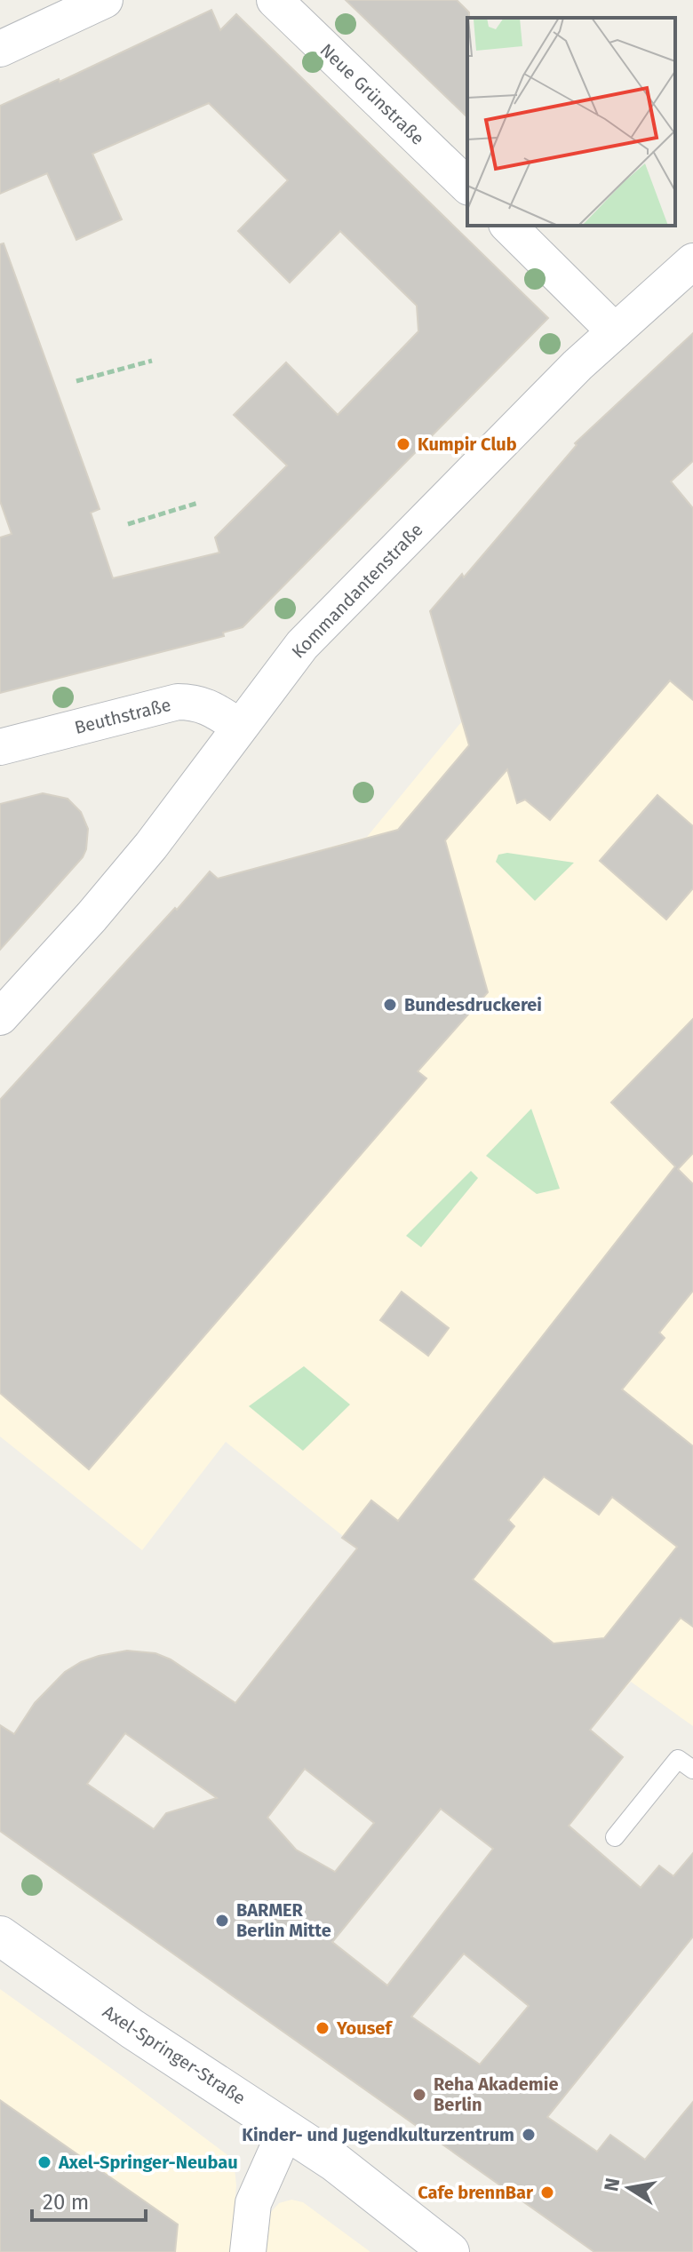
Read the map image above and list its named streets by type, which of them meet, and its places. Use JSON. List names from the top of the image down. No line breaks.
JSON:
{"streets":{"main road":["Axel-Springer-Straße"],"street":["Neue Grünstraße","Kommandantenstraße","Beuthstraße"]},"crossings":[["Kommandantenstraße","Beuthstraße"]],"places":["Kumpir Club","Bundesdruckerei","BARMER Berlin Mitte","Yousef","Reha Akademie Berlin","Kinder- und Jugendkulturzentrum","Axel-Springer-Neubau","Cafe brennBar"],"scale_bar":"20 m","north":"left"}
